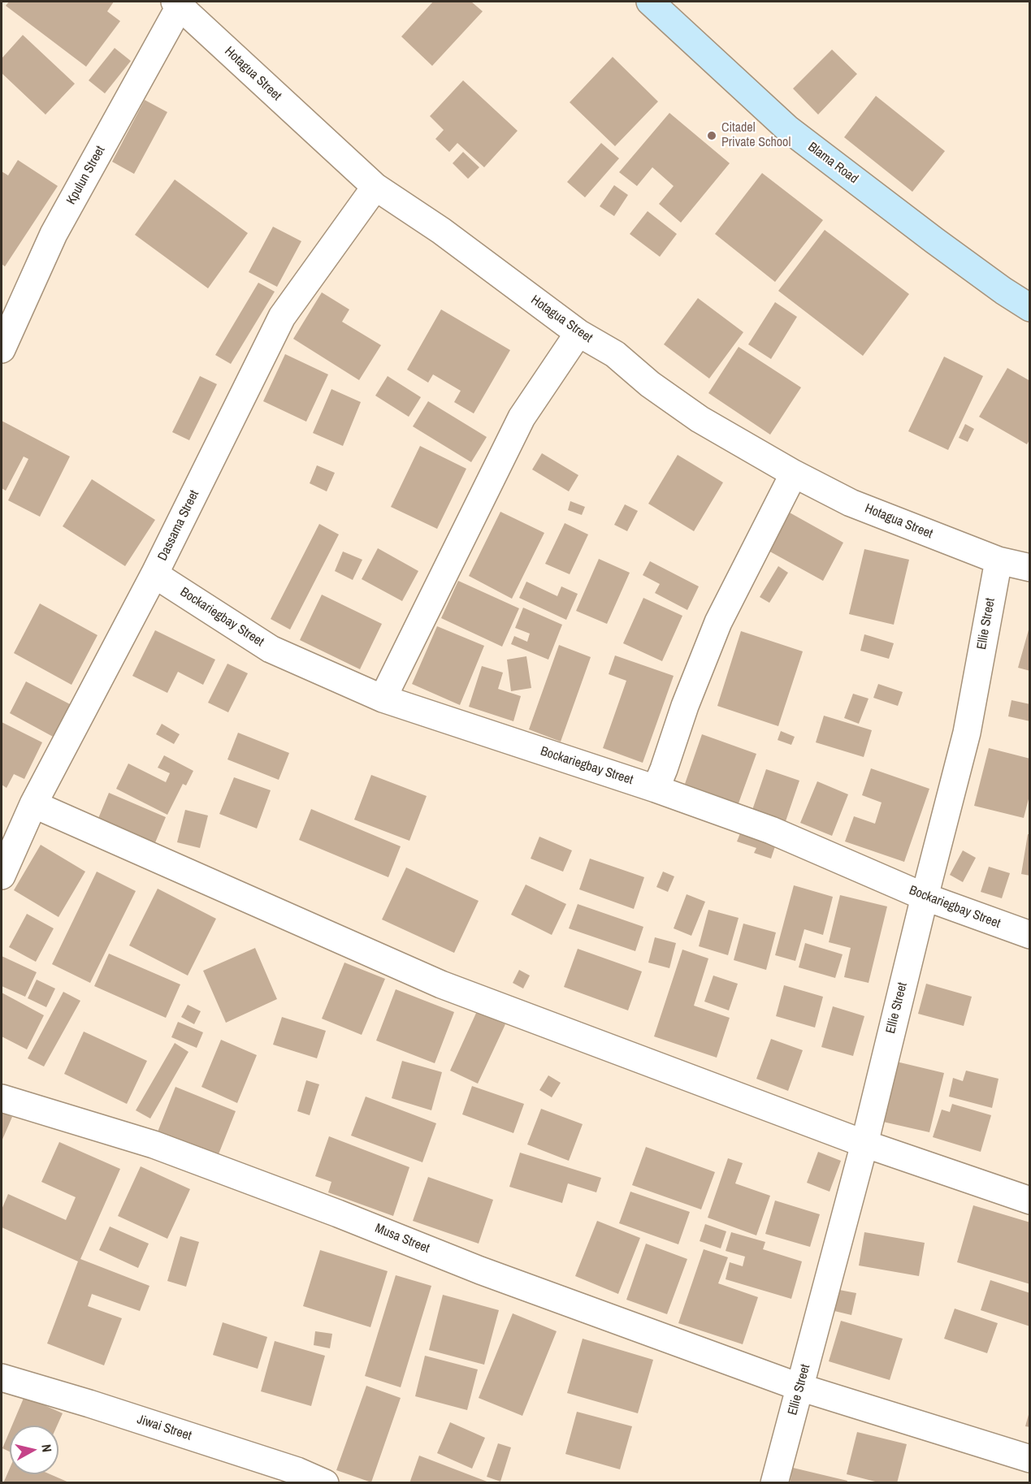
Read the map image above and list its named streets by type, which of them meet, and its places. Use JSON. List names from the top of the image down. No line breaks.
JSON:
{"streets":{"street":["Hotagua Street","Blama Road","Kpulun Street","Dassama Street","Bockariegbay Street","Ellie Street","Musa Street","Jiwai Street"]},"crossings":[["Hotagua Street","Kpulun Street"],["Hotagua Street","Dassama Street"],["Hotagua Street","Ellie Street"],["Dassama Street","Bockariegbay Street"],["Bockariegbay Street","Ellie Street"],["Ellie Street","Musa Street"]],"places":["Citadel Private School"],"north":"right"}
